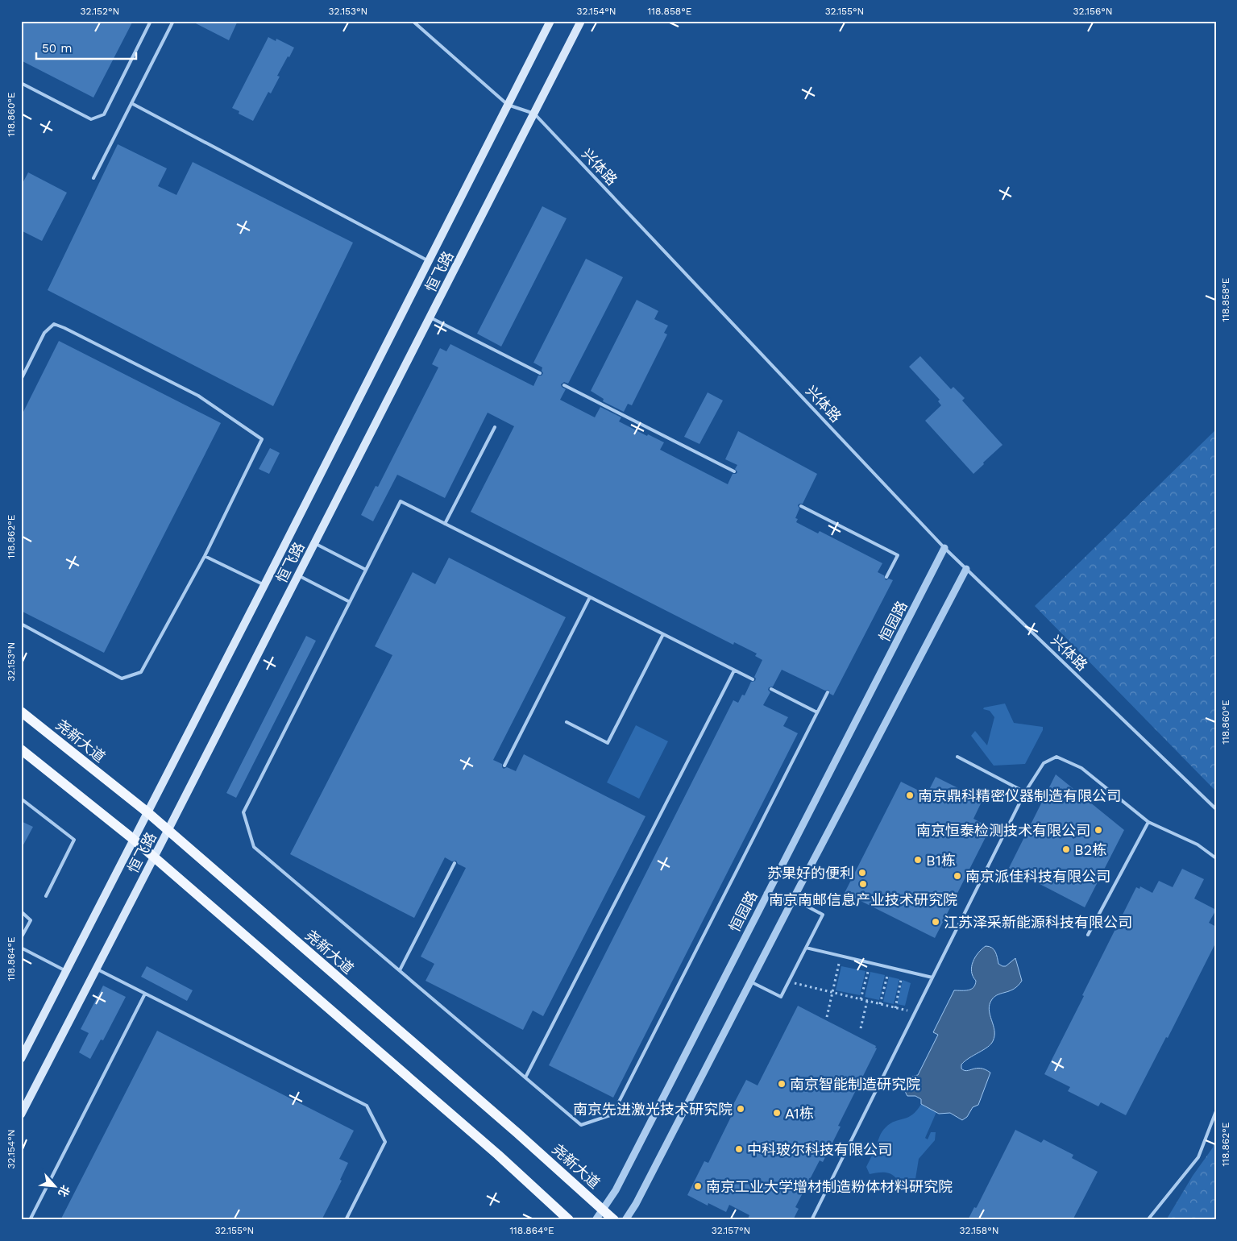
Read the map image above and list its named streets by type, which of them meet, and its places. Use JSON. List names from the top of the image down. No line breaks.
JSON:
{"streets":{"main road":["恒飞路","尧新大道"],"street":["恒园路"],"lane":["兴体路"]},"crossings":[["兴体路","恒飞路"],["兴体路","恒园路"],["恒飞路","尧新大道"],["恒园路","尧新大道"]],"places":["南京鼎科精密仪器制造有限公司","南京恒泰检测技术有限公司","B2栋","B1栋","苏果好的便利","南京派佳科技有限公司","南京南邮信息产业技术研究院","江苏泽采新能源科技有限公司","南京智能制造研究院","南京先进激光技术研究院","A1栋","中科玻尔科技有限公司","南京工业大学增材制造粉体材料研究院"],"scale_bar":"50 m","north":"bottom right","coordinates":["32.152°N","32.153°N","32.154°N","118.858°E","32.155°N","32.156°N","118.860°E","118.862°E","118.864°E","32.157°N","32.158°N"]}
